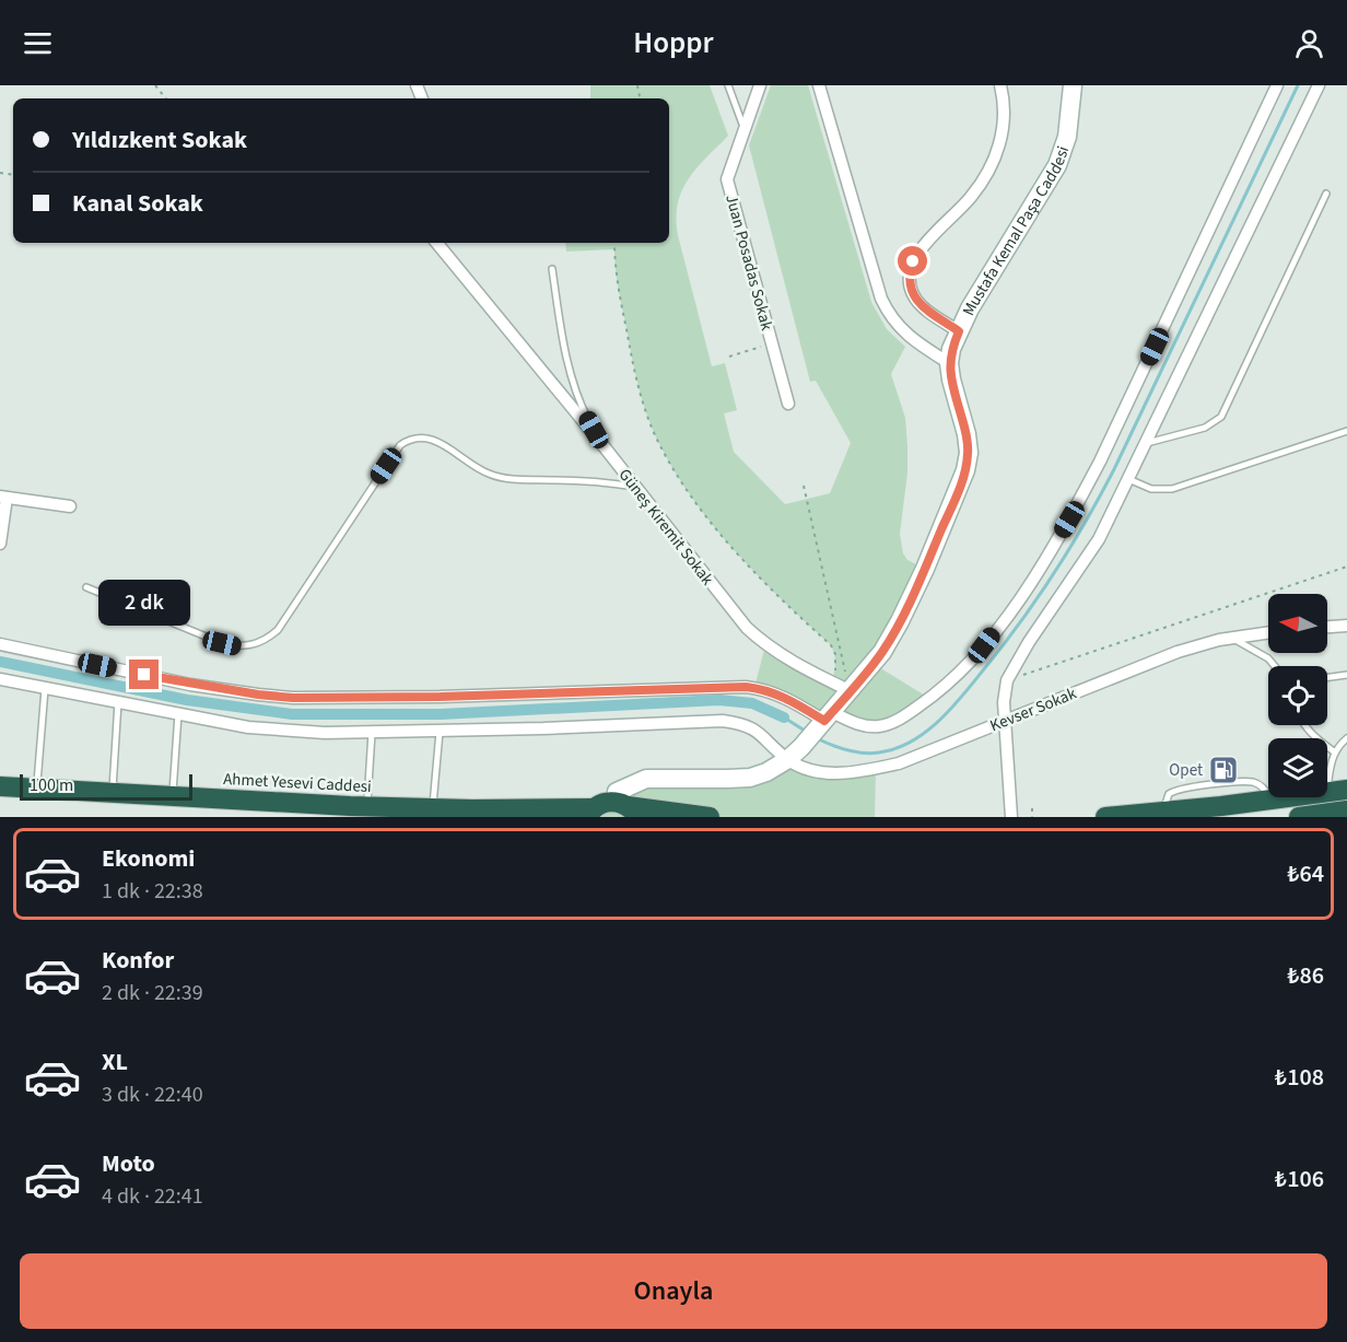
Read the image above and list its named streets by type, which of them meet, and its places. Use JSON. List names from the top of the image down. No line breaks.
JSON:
{"streets":{"highway":["Ahmet Yesevi Caddesi"],"street":["Mustafa Kemal Paşa Caddesi","Juan Posadas Sokak","Güneş Kiremit Sokak","Kevser Sokak"]},"crossings":[["Mustafa Kemal Paşa Caddesi","Güneş Kiremit Sokak"],["Mustafa Kemal Paşa Caddesi","Kevser Sokak"],["Mustafa Kemal Paşa Caddesi","Ahmet Yesevi Caddesi"]],"places":{"fuel station":["Opet"]},"scale_bar":"100 m","north":"left","page":{"header":"Hoppr","banner":["Yıldızkent Sokak","Kanal Sokak"],"bubble":"2 dk","scale":"100 m","list":[{"name":"Ekonomi","note":"1 dk · 22:38","value":"₺64"},{"name":"Konfor","note":"2 dk · 22:39","value":"₺86"},{"name":"XL","note":"3 dk · 22:40","value":"₺108"},{"name":"Moto","note":"4 dk · 22:41","value":"₺106"}],"buttons":"Onayla"}}
